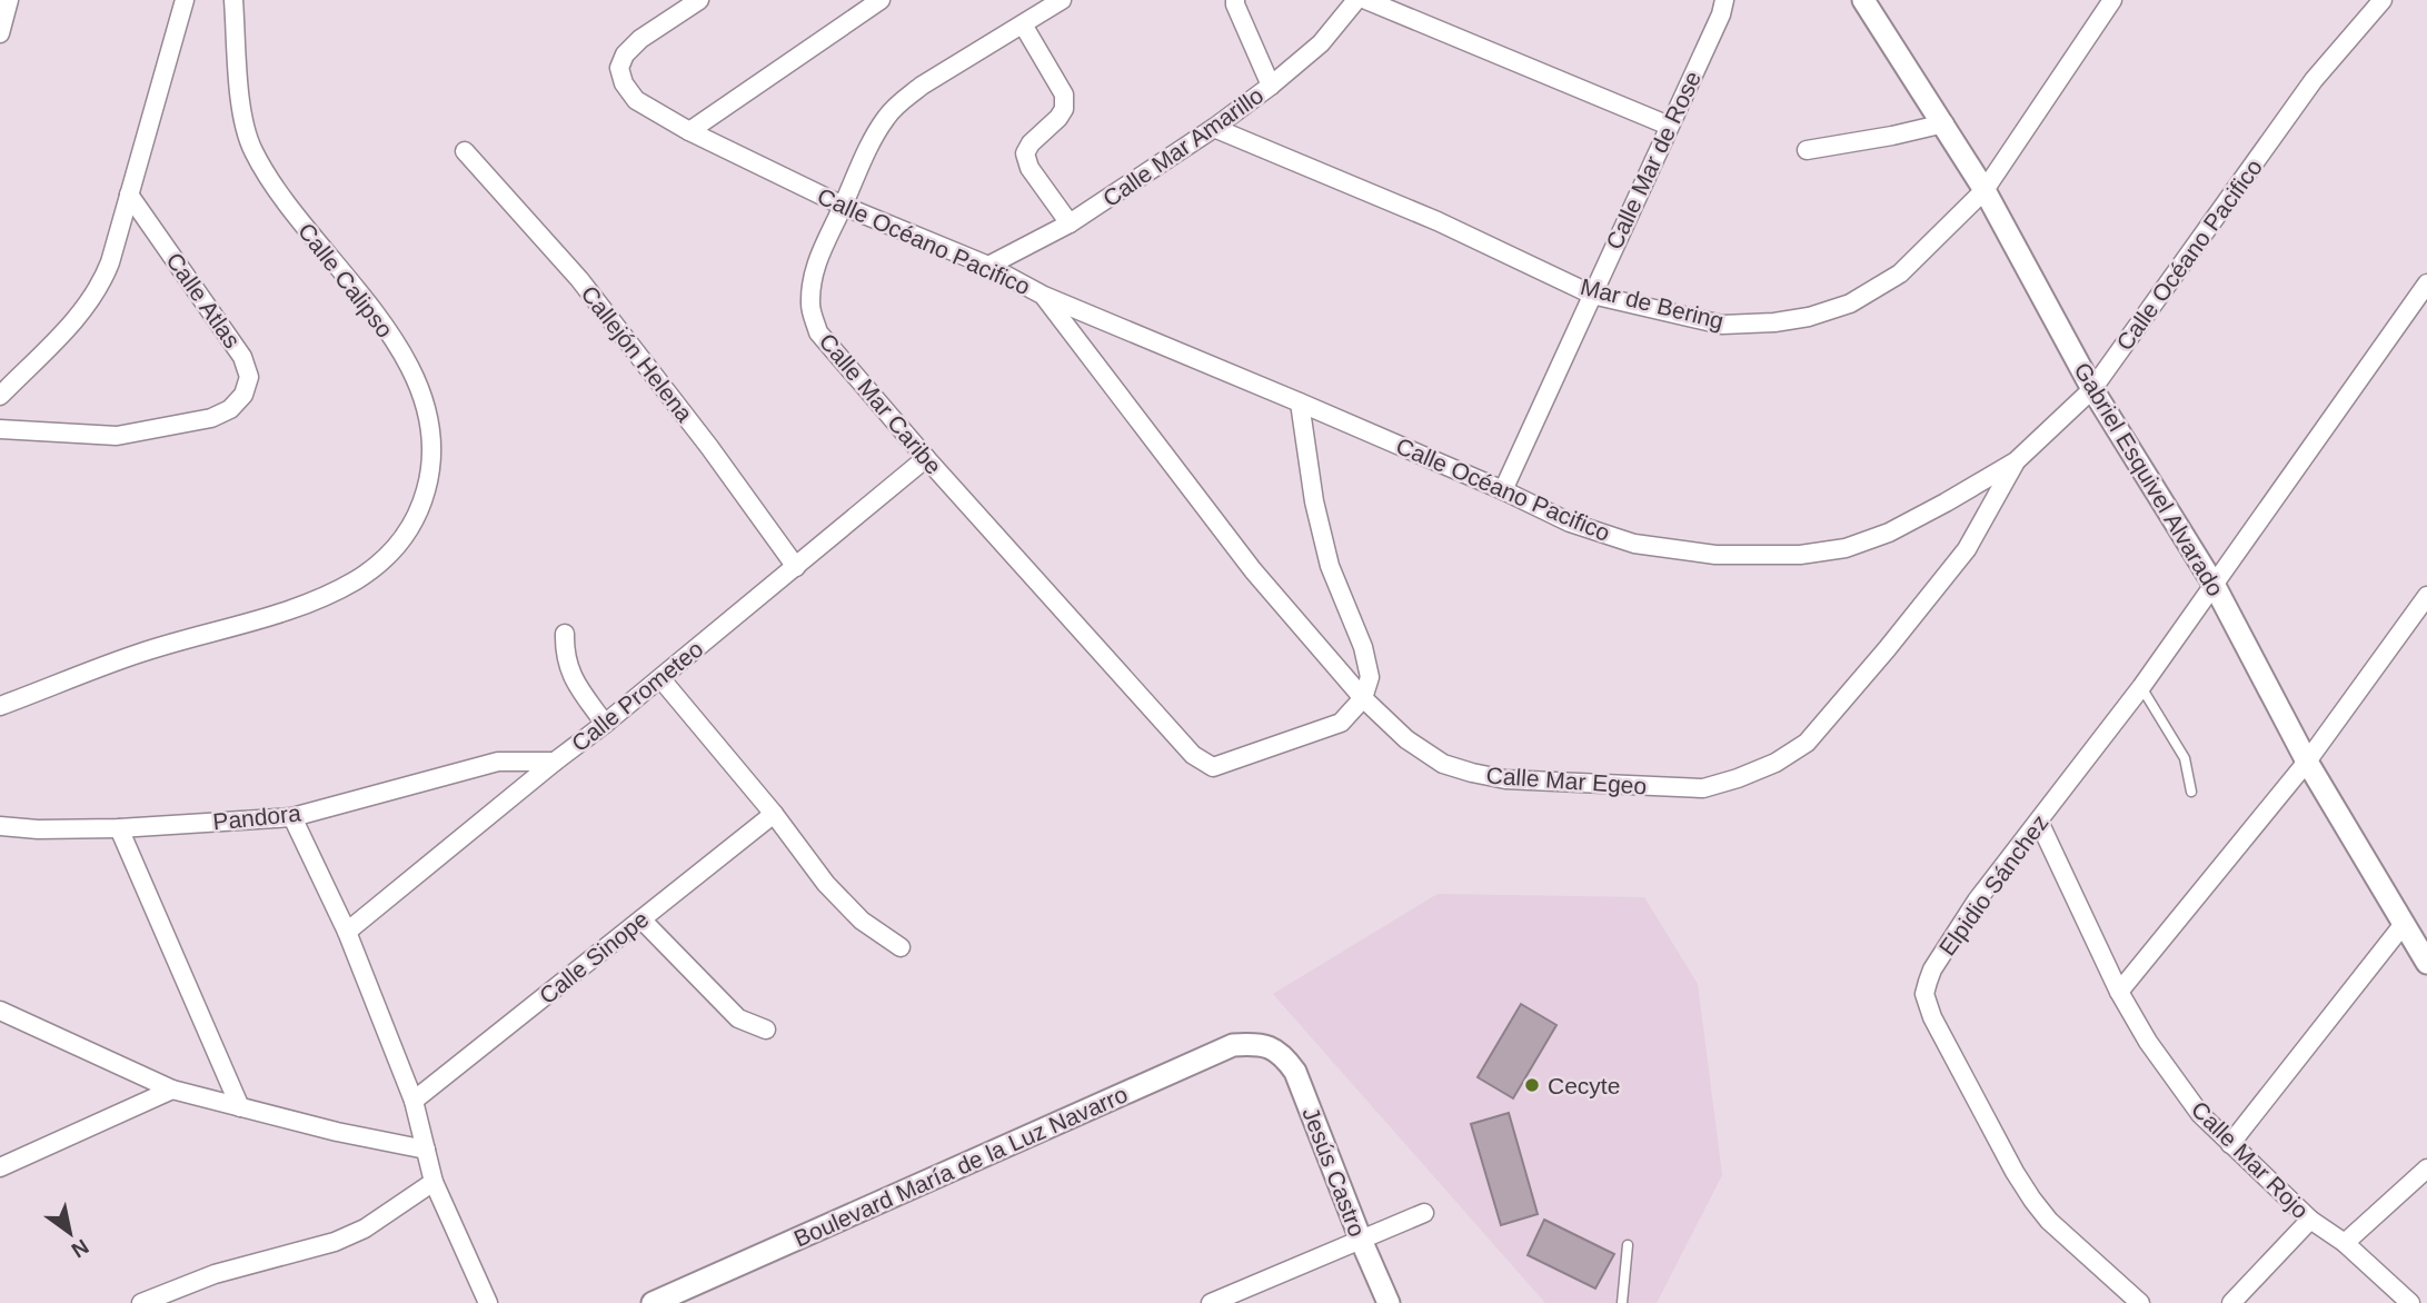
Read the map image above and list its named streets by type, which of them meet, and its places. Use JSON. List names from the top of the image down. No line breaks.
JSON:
{"streets":{"street":["Calle Mar Amarillo","Calle Mar de Rose","Calle Océano Pacifico","Calle Calipso","Calle Atlas","Mar de Bering","Callejón Helena","Calle Mar Caribe","Gabriel Esquivel Alvarado","Calle Prometeo","Calle Mar Egeo","Pandora","Elpidio Sánchez","Calle Sinope","Calle Mar Rojo","Boulevard María de la Luz Navarro","Jesús Castro"]},"crossings":[["Calle Mar Amarillo","Calle Océano Pacifico"],["Calle Mar Amarillo","Mar de Bering"],["Calle Mar de Rose","Calle Océano Pacifico"],["Calle Mar de Rose","Mar de Bering"],["Calle Océano Pacifico","Calle Mar Caribe"],["Calle Océano Pacifico","Gabriel Esquivel Alvarado"],["Calle Océano Pacifico","Calle Mar Egeo"],["Mar de Bering","Gabriel Esquivel Alvarado"],["Callejón Helena","Calle Prometeo"],["Calle Mar Caribe","Calle Prometeo"],["Calle Mar Caribe","Calle Mar Egeo"],["Gabriel Esquivel Alvarado","Elpidio Sánchez"],["Calle Prometeo","Pandora"],["Elpidio Sánchez","Calle Mar Rojo"],["Boulevard María de la Luz Navarro","Jesús Castro"]],"places":["Cecyte"],"north":"bottom right"}
